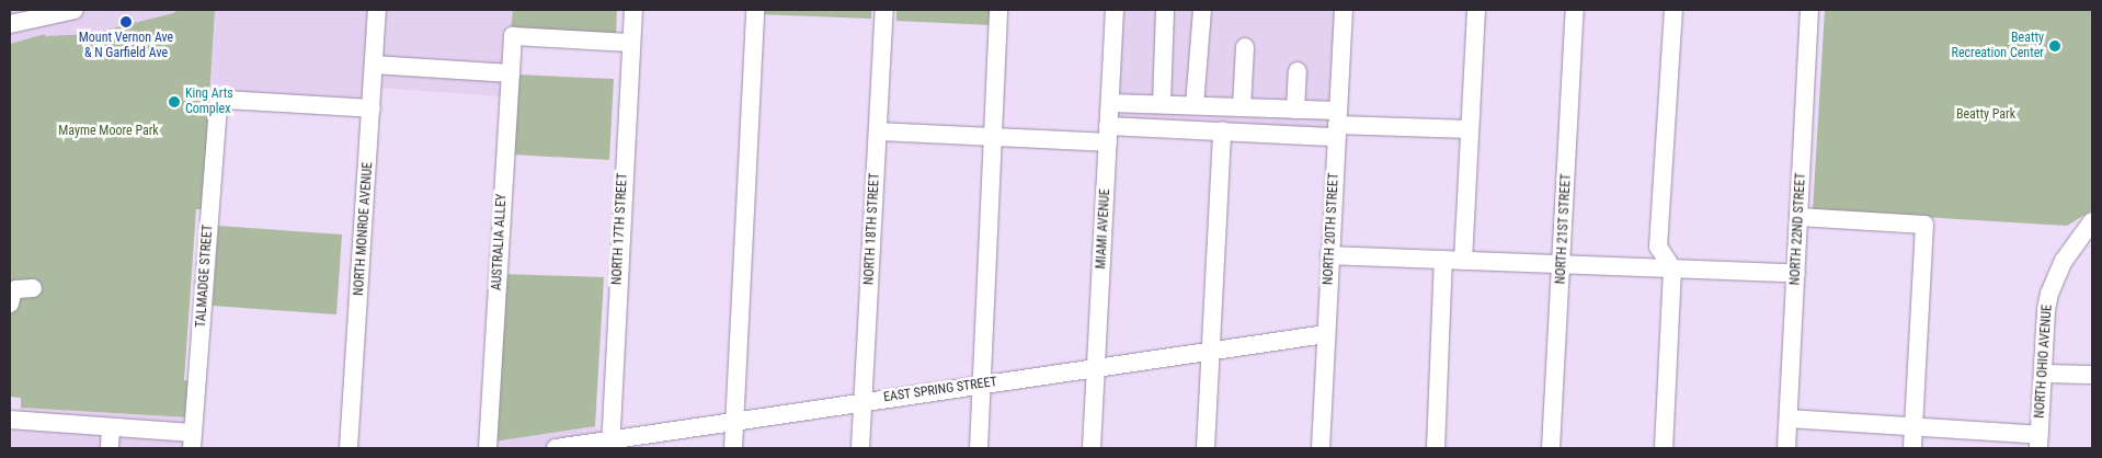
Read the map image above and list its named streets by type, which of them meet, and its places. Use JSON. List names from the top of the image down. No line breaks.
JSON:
{"streets":{"street":["NORTH MONROE AVENUE","NORTH 17TH STREET","NORTH 18TH STREET","MIAMI AVENUE","NORTH 20TH STREET","NORTH 21ST STREET","NORTH 22ND STREET","AUSTRALIA ALLEY","TALMADGE STREET","NORTH OHIO AVENUE","EAST SPRING STREET"]},"crossings":[["NORTH MONROE AVENUE","TALMADGE STREET"],["NORTH 17TH STREET","AUSTRALIA ALLEY"],["NORTH 17TH STREET","EAST SPRING STREET"],["NORTH 18TH STREET","EAST SPRING STREET"],["MIAMI AVENUE","EAST SPRING STREET"],["NORTH 20TH STREET","EAST SPRING STREET"]],"parks":["Beatty Park","Mayme Moore Park"],"places":["Mount Vernon Ave & N Garfield Ave","Beatty Recreation Center","King Arts Complex"]}
